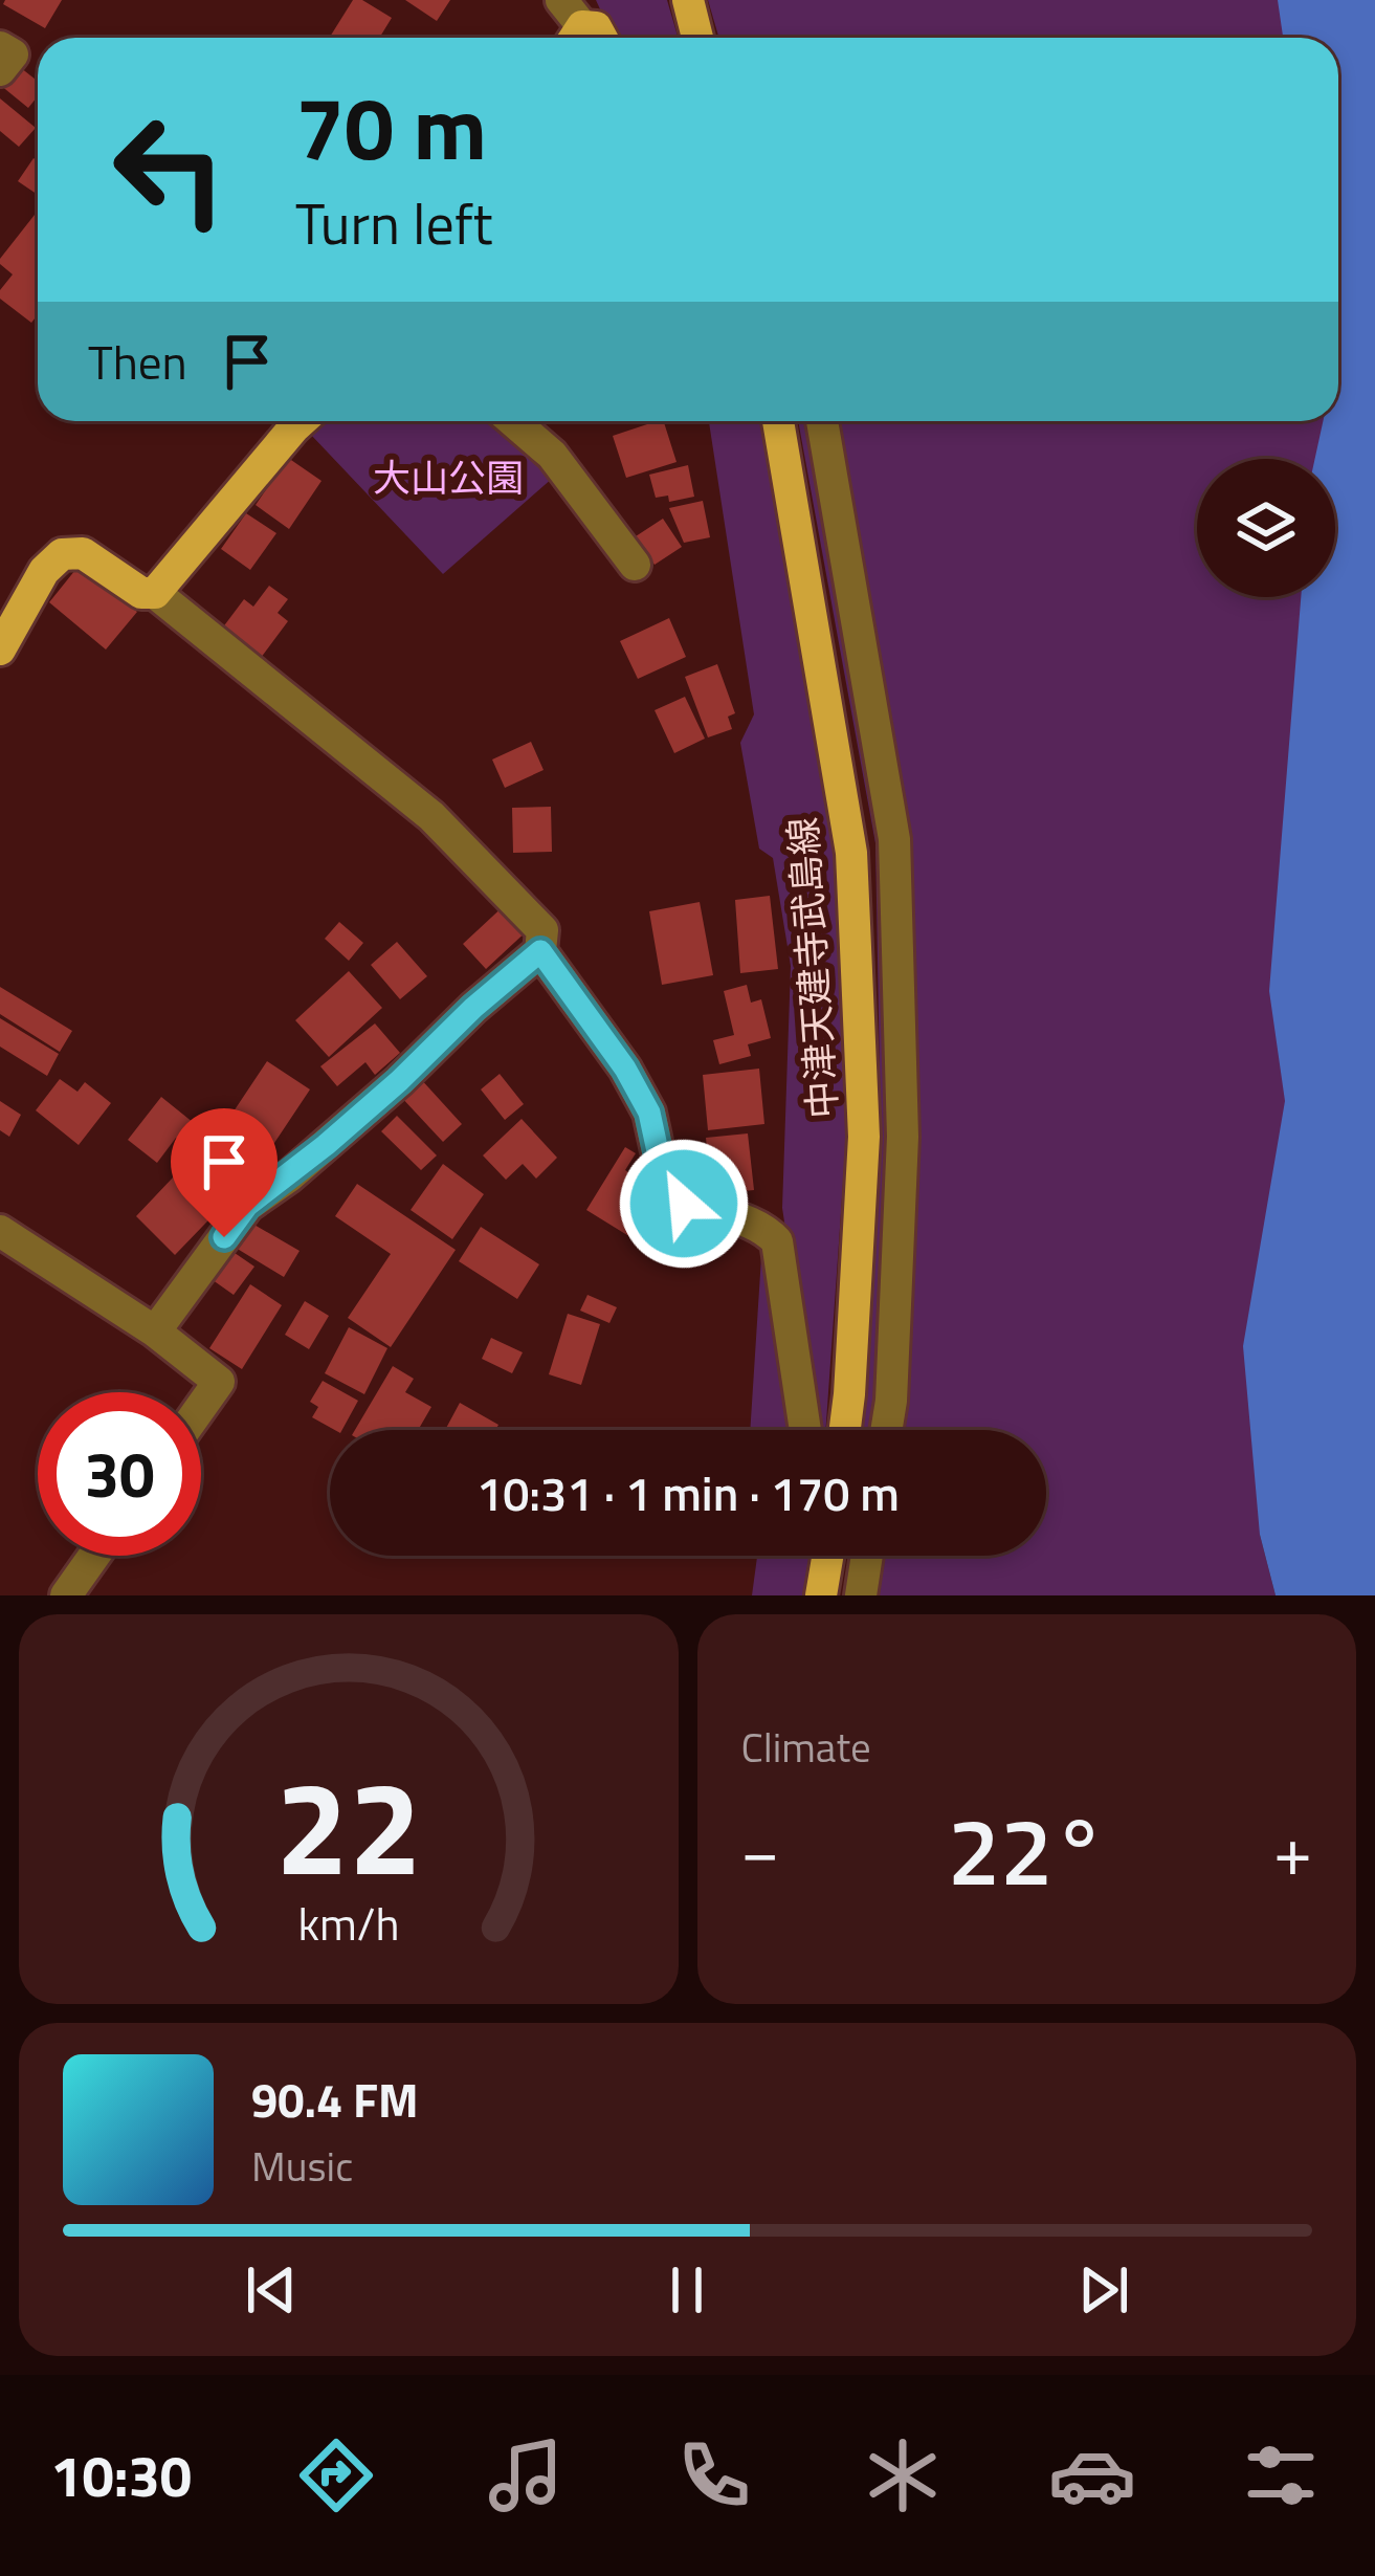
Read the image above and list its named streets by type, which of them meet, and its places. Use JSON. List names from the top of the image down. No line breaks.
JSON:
{"streets":{"main road":["中津天建寺武島線"]},"parks":["大山公園"],"page":{"turn":["70 m","Turn left"],"then":"Then","limit":"30","trip":"10:31 · 1 min · 170 m","tile":"Climate","heat":["−","22°","+"],"song":["90.4 FM","Music"],"tabs":"10:30","gauge":["22","km/h"]}}
